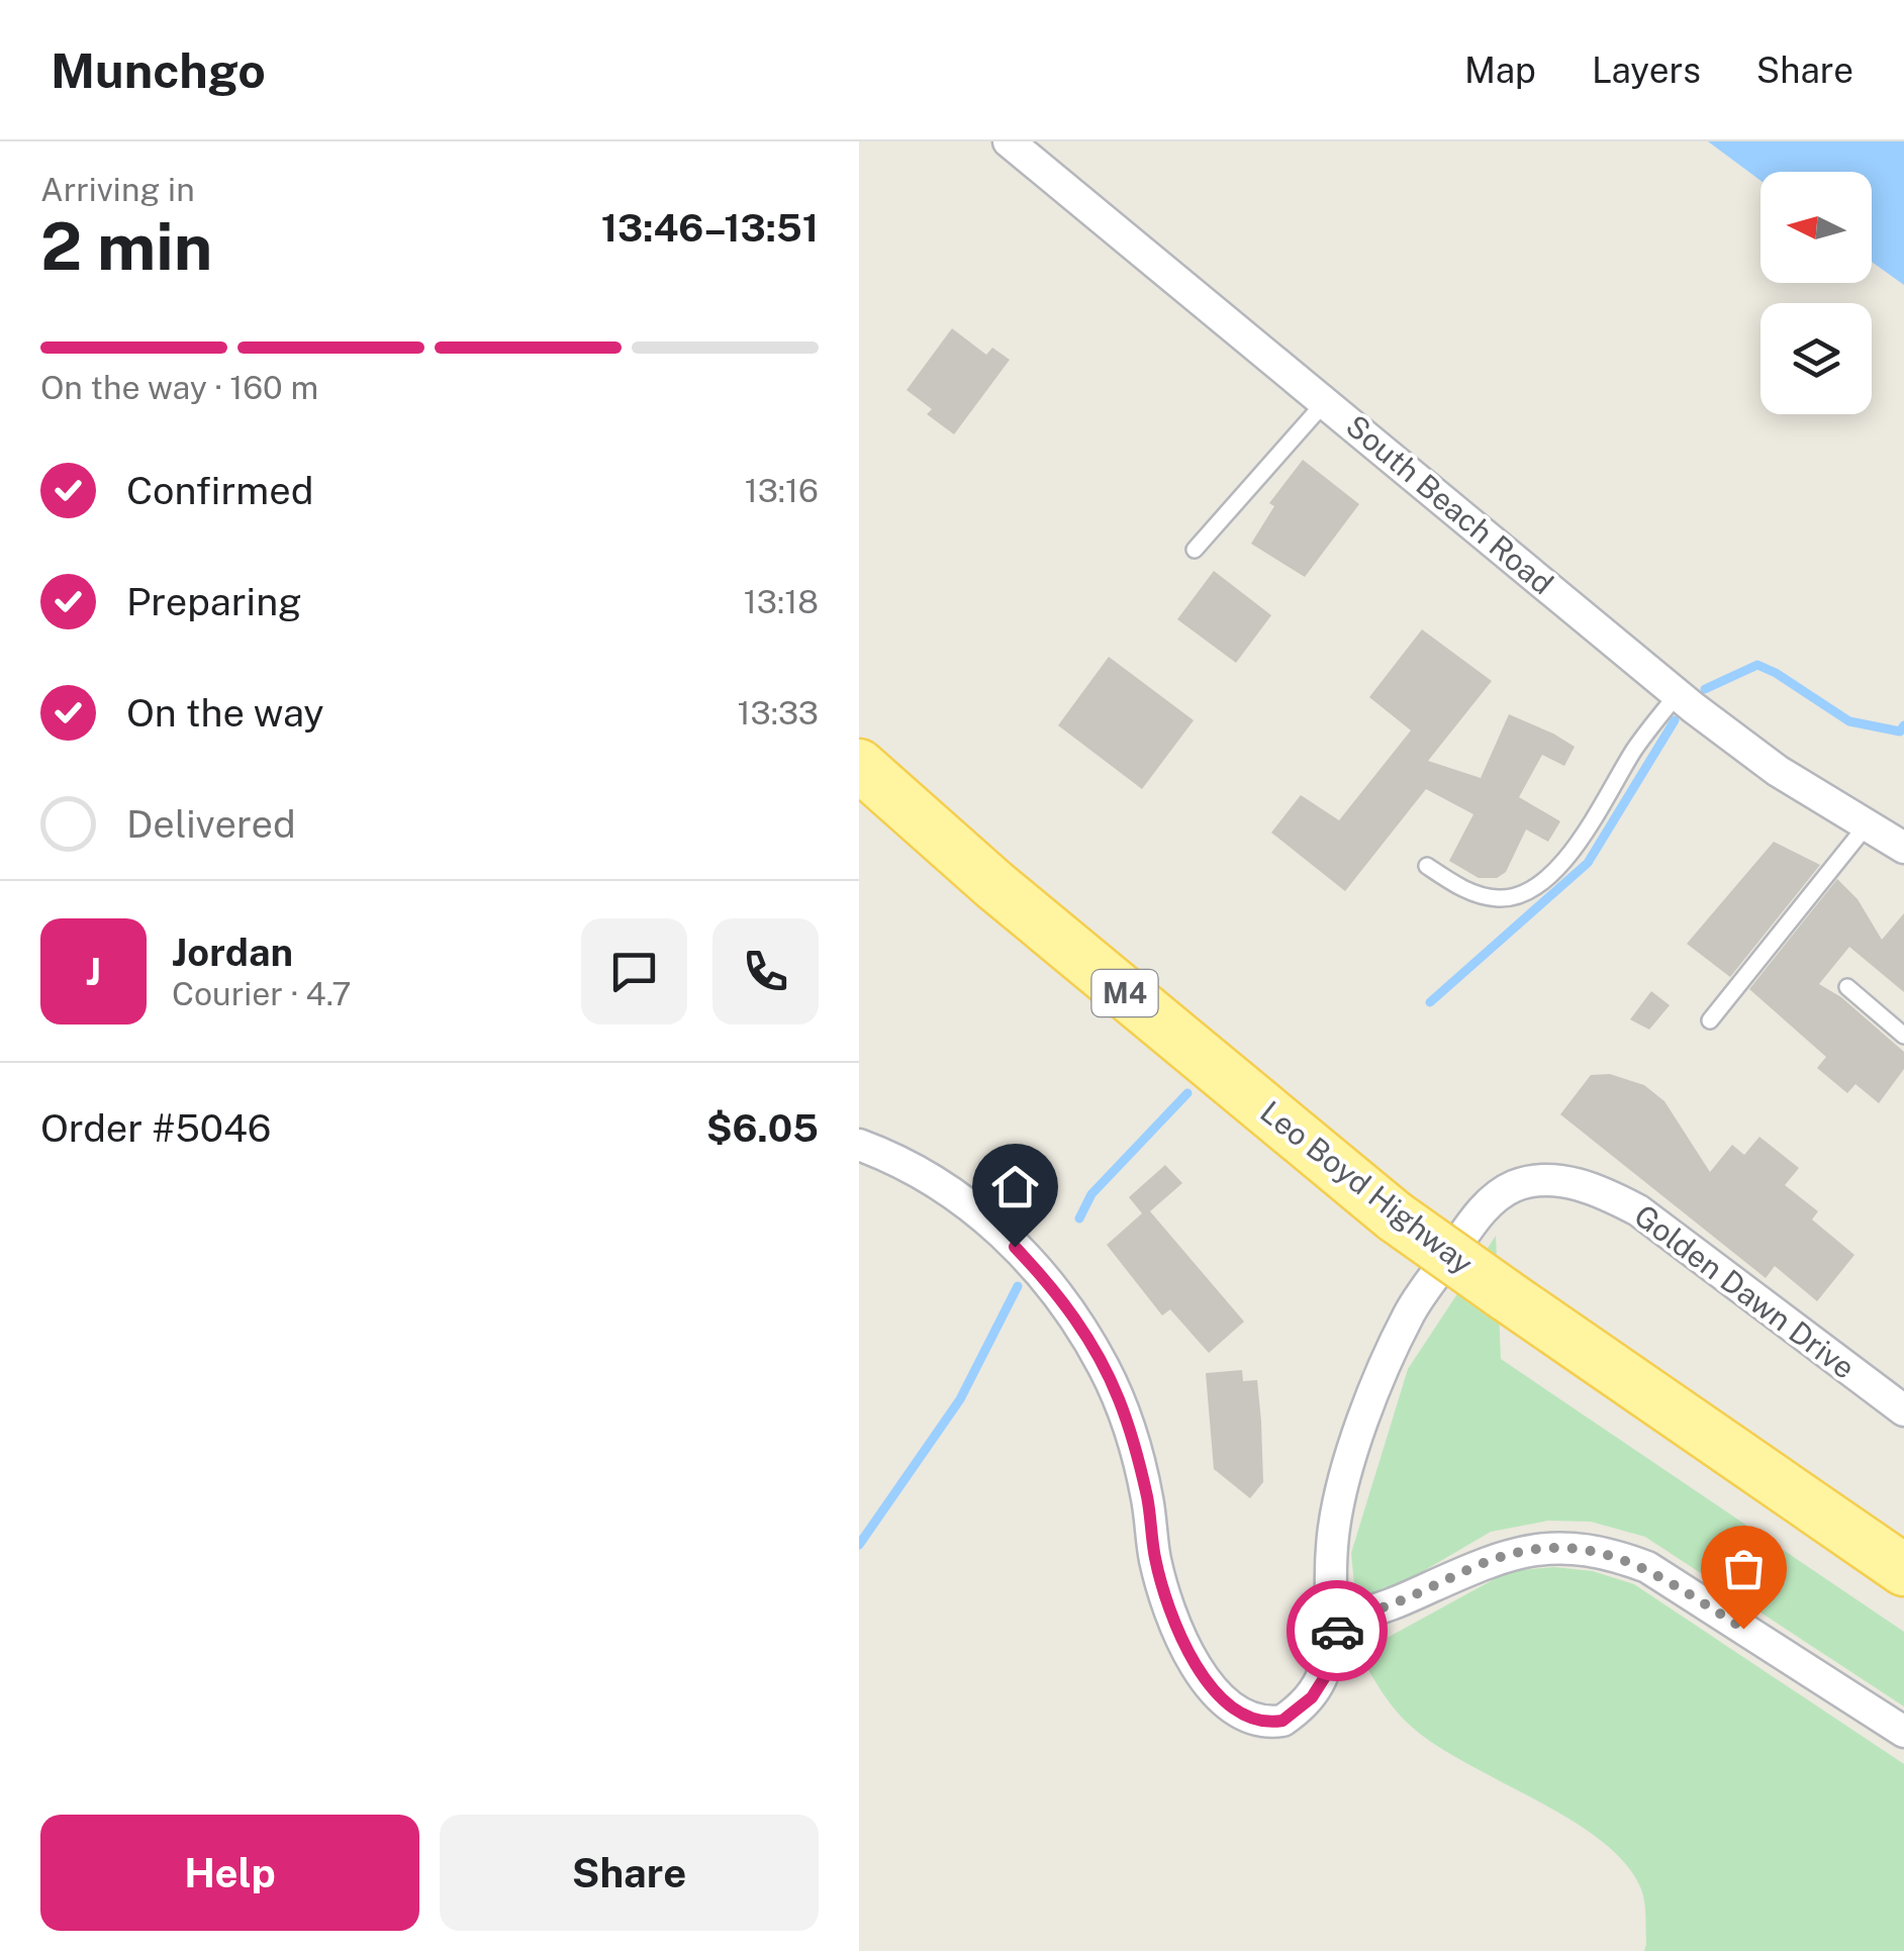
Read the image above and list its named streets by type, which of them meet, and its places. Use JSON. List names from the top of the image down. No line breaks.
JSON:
{"streets":{"main road":["M4","Leo Boyd Highway"],"street":["South Beach Road","Golden Dawn Drive"]},"north":"left","page":{"header":"Munchgo","nav":["Map","Layers","Share"],"heading":["2 min","Arriving in","13:46–13:51"],"panel":["Jordan","Courier · 4.7","Order #5046","$6.05"],"bar":"On the way · 160 m","list":[["Confirmed","13:16"],["Preparing","13:18"],["On the way","13:33"],"Delivered"],"round":"J","buttons":["Help","Share"]}}
